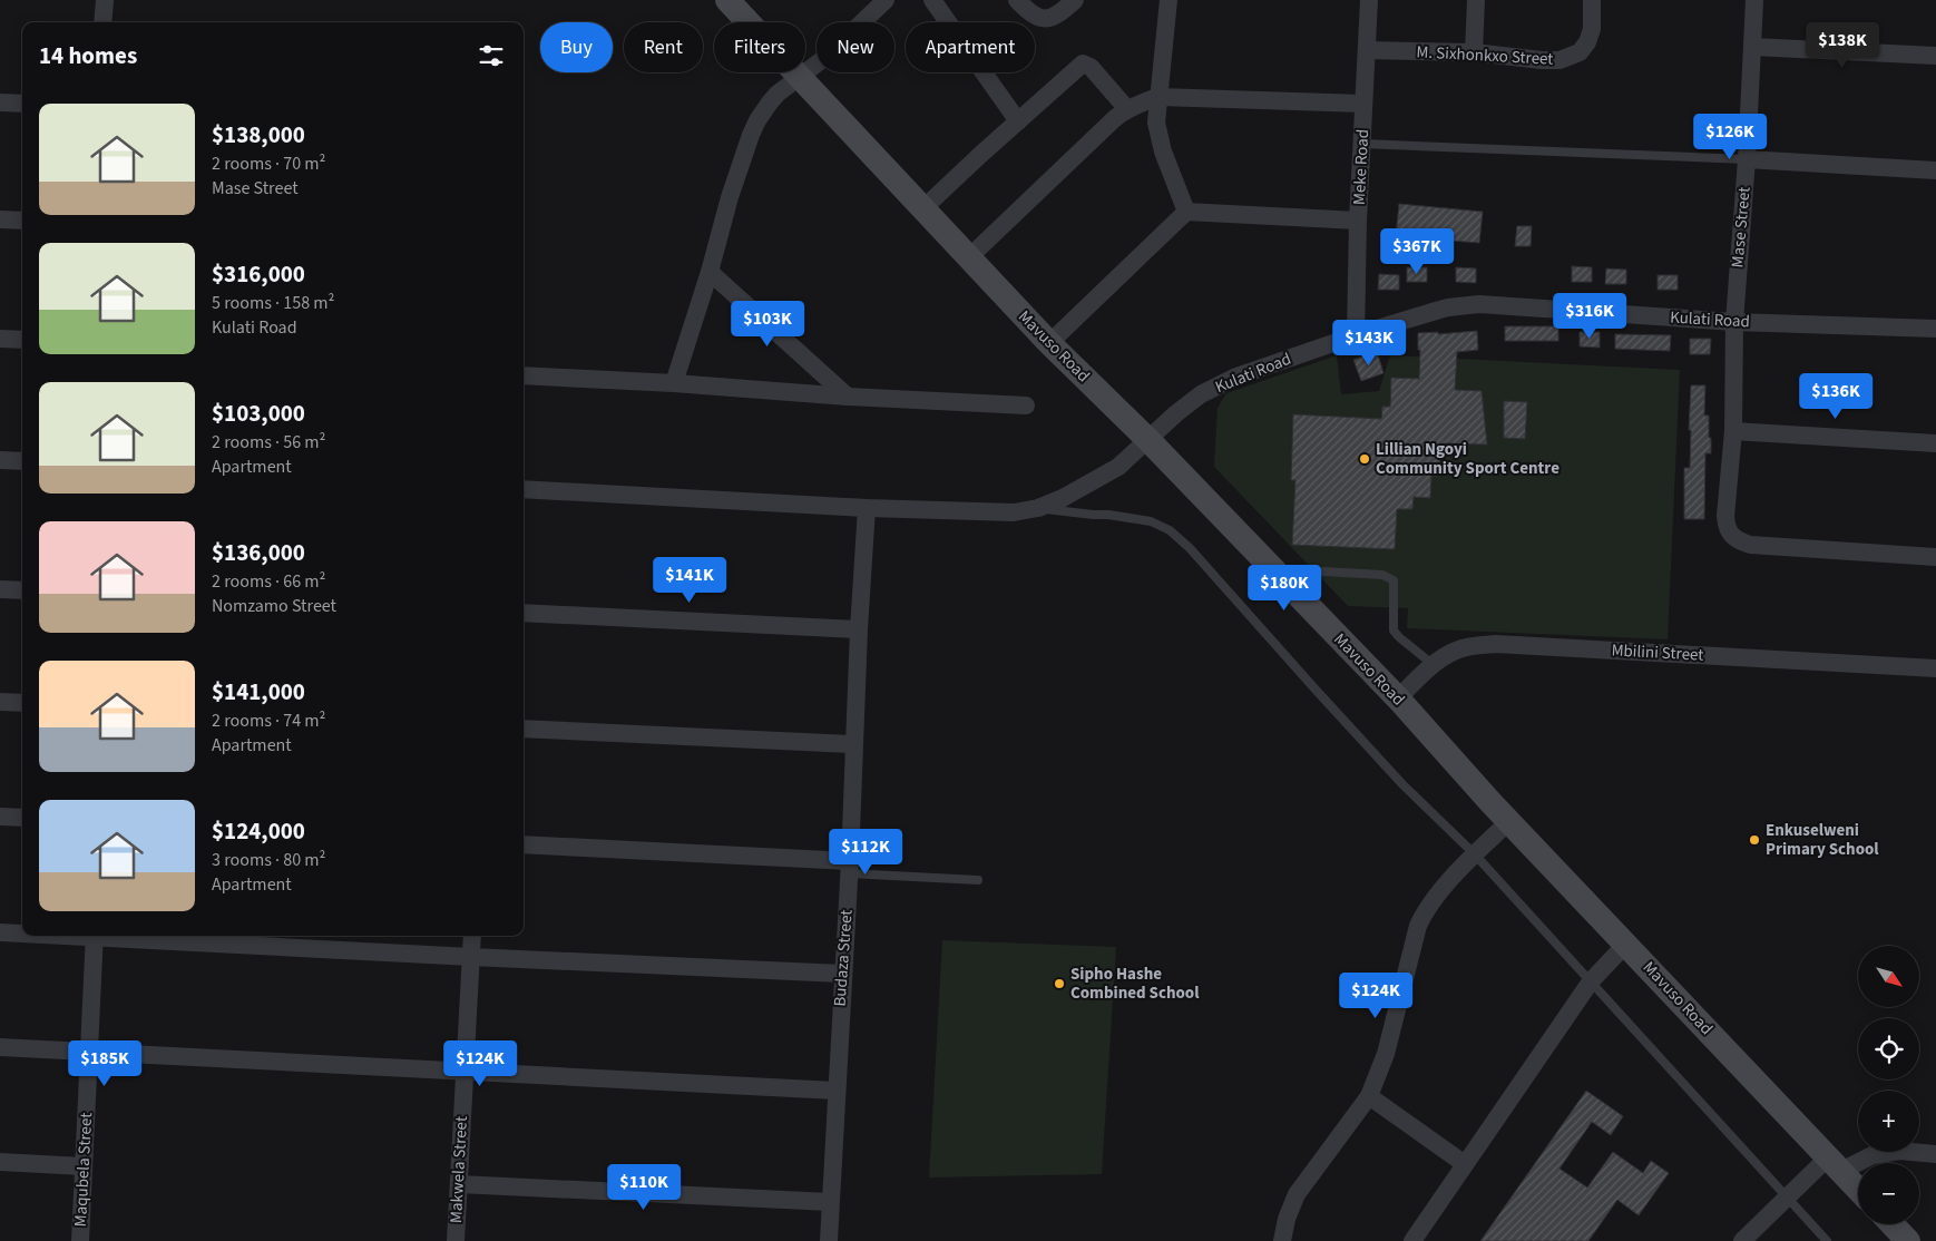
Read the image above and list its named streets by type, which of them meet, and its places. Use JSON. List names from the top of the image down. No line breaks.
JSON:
{"streets":{"street":["M. Sixhonkxo Street","Meke Road","Mase Street","Kulati Road","Mavuso Road","Mbilini Street","Budaza Street","Maqubela Street","Makwela Street"]},"crossings":[["M. Sixhonkxo Street","Meke Road"],["Meke Road","Kulati Road"],["Mase Street","Kulati Road"],["Kulati Road","Mavuso Road"],["Kulati Road","Budaza Street"],["Mavuso Road","Mbilini Street"]],"places":["Lillian Ngoyi Community Sport Centre","Enkuselweni Primary School","Sipho Hashe Combined School"],"north":"bottom right","page":{"price":["$138K","$126K","$367K","$316K","$103K","$143K","$136K","$141K","$180K","$112K","$124K","$185K","$124K","$110K"],"chip":["Buy","Rent","Filters","New","Apartment"],"heading":"14 homes","list":[{"name":"$138,000","note":"2 rooms · 70 m² · Mase Street"},{"name":"$316,000","note":"5 rooms · 158 m² · Kulati Road"},{"name":"$103,000","note":"2 rooms · 56 m² · Apartment"},{"name":"$136,000","note":"2 rooms · 66 m² · Nomzamo Street"},{"name":"$141,000","note":"2 rooms · 74 m² · Apartment"},{"name":"$124,000","note":"3 rooms · 80 m² · Apartment"}],"map_buttons":["+","−"]}}
